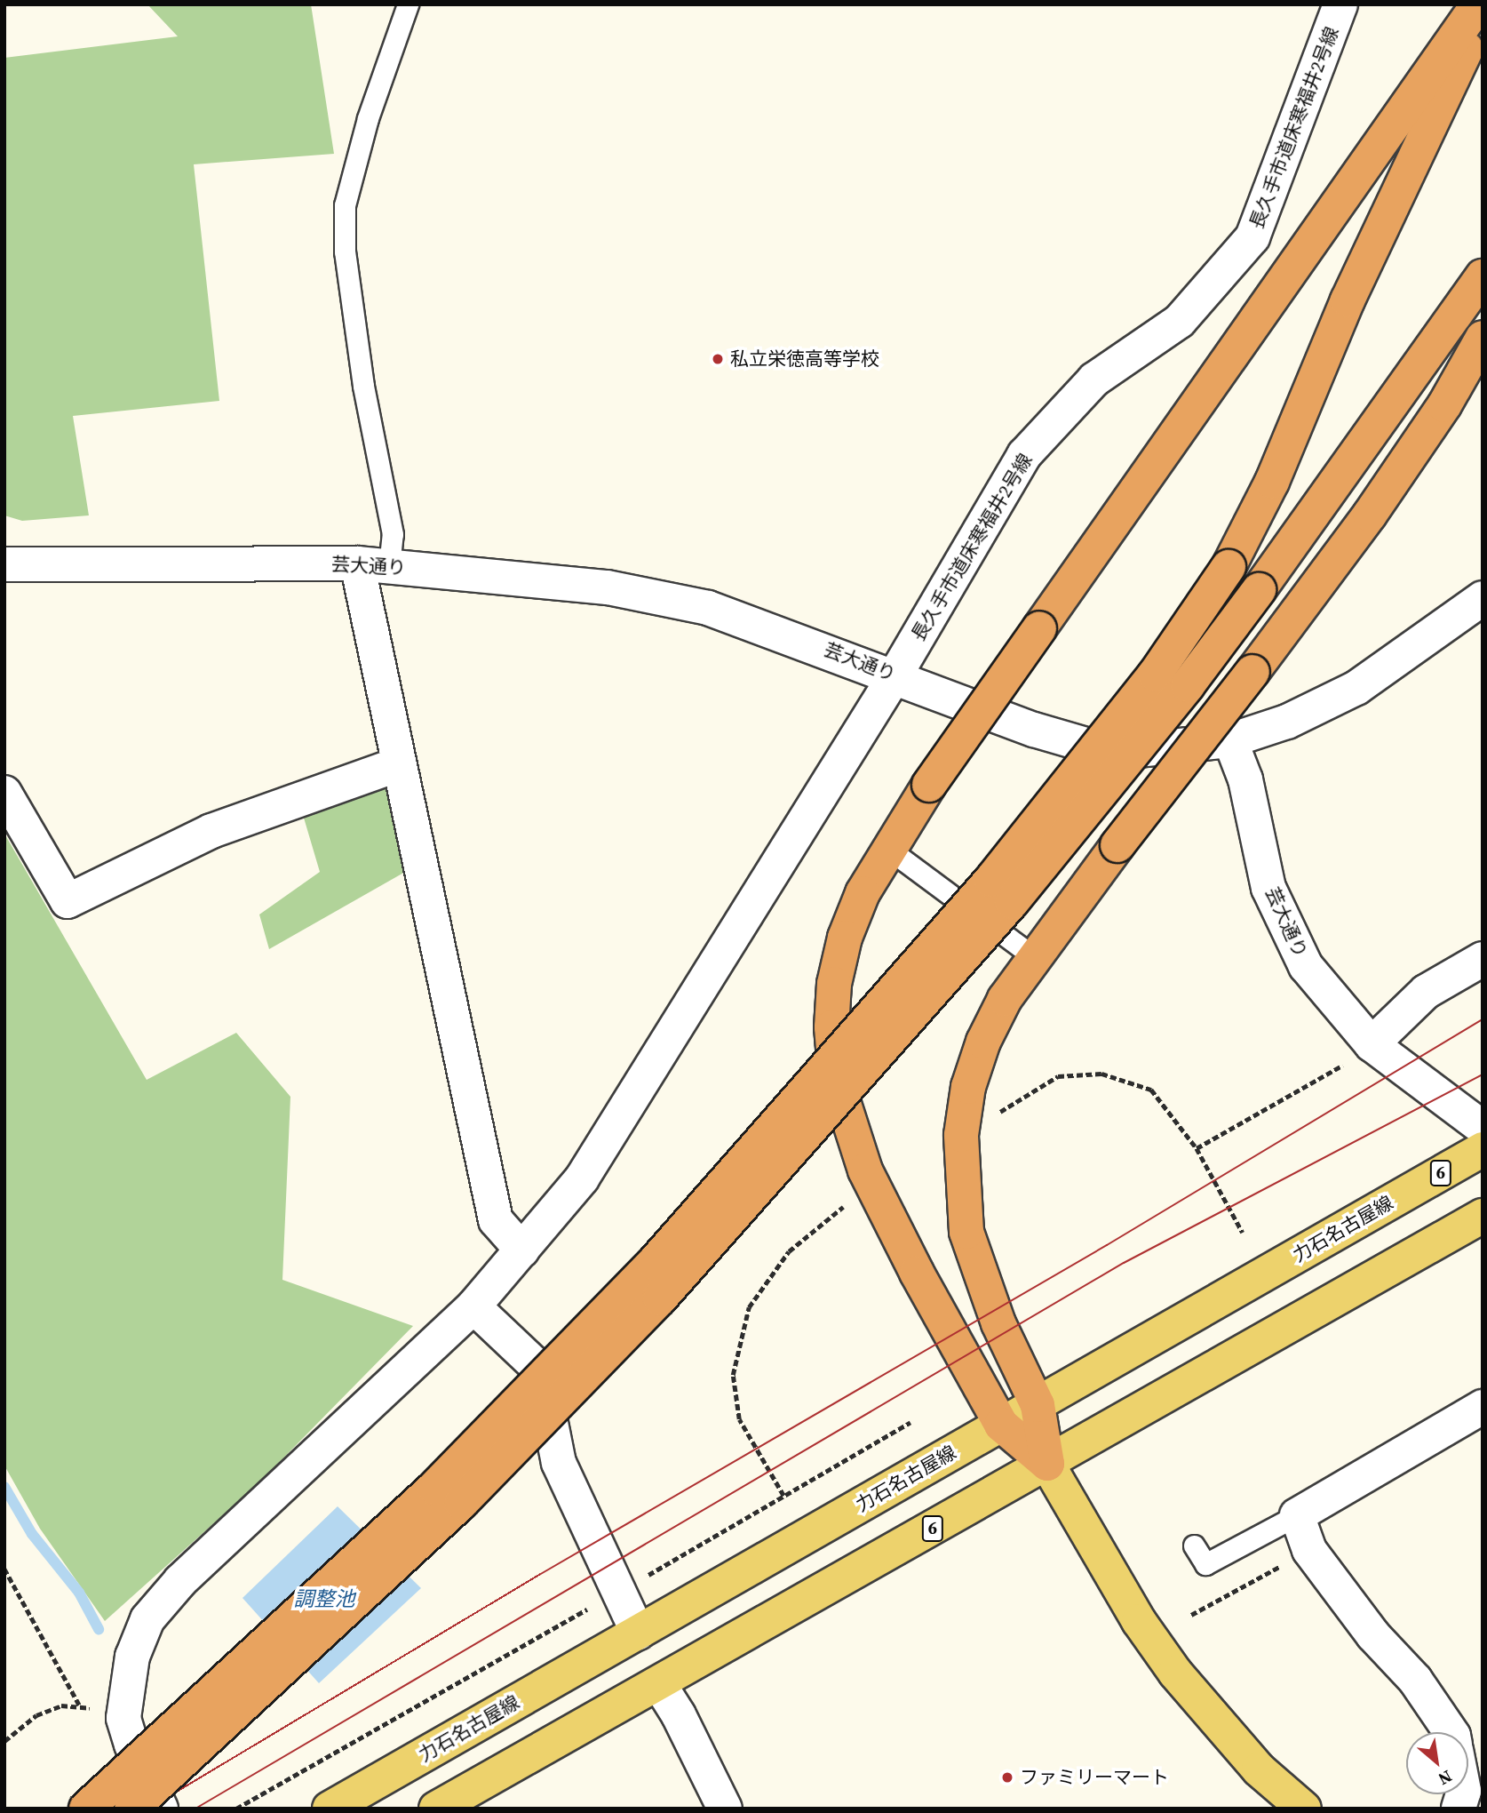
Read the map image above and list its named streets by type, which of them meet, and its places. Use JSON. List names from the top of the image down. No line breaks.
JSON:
{"streets":{"main road":["6","力石名古屋線"],"street":["長久手市道床寒福井2号線","芸大通り"]},"crossings":[["長久手市道床寒福井2号線","芸大通り"]],"water":["調整池"],"places":["私立栄徳高等学校","ファミリーマート"],"north":"bottom right"}
